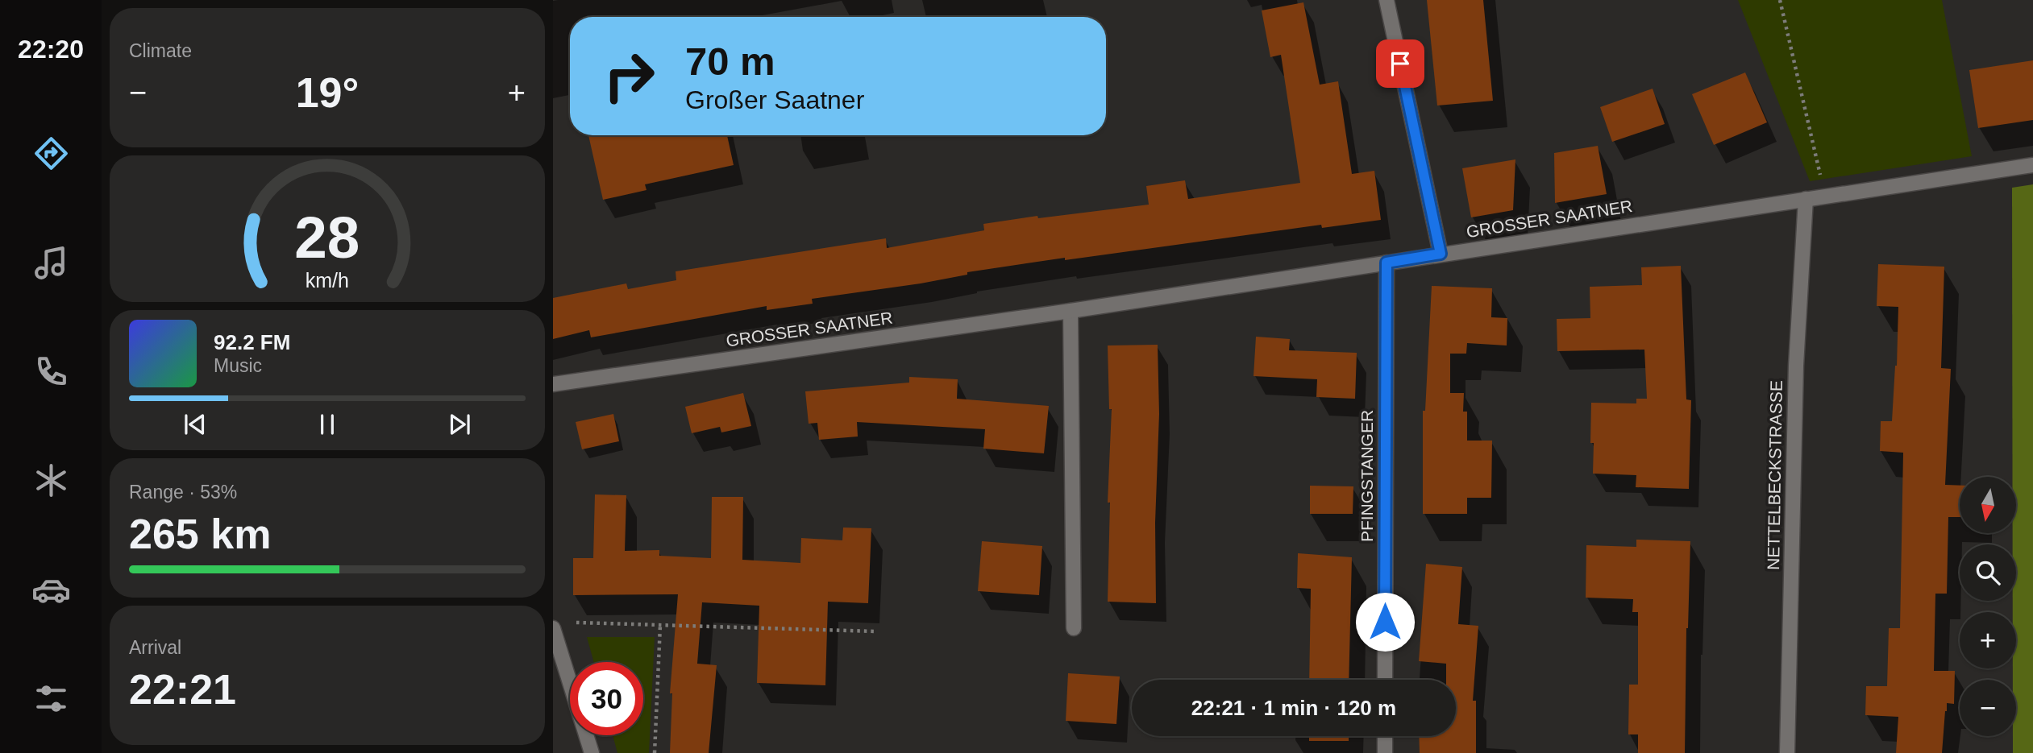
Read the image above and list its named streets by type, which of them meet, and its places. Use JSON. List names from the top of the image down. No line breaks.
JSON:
{"streets":{"street":["GROSSER SAATNER","NETTELBECKSTRASSE","PFINGSTANGER"]},"crossings":[["GROSSER SAATNER","NETTELBECKSTRASSE"],["GROSSER SAATNER","PFINGSTANGER"]],"north":"bottom","page":{"tabs":"22:20","tile":["Climate",["Range · 53%","265 km"],["Arrival","22:21"]],"turn":["70 m","Großer Saatner"],"heat":["−","19°","+"],"song":["92.2 FM","Music"],"map_buttons":["+","−"],"limit":"30","trip":"22:21 · 1 min · 120 m","gauge":["28","km/h"]}}
